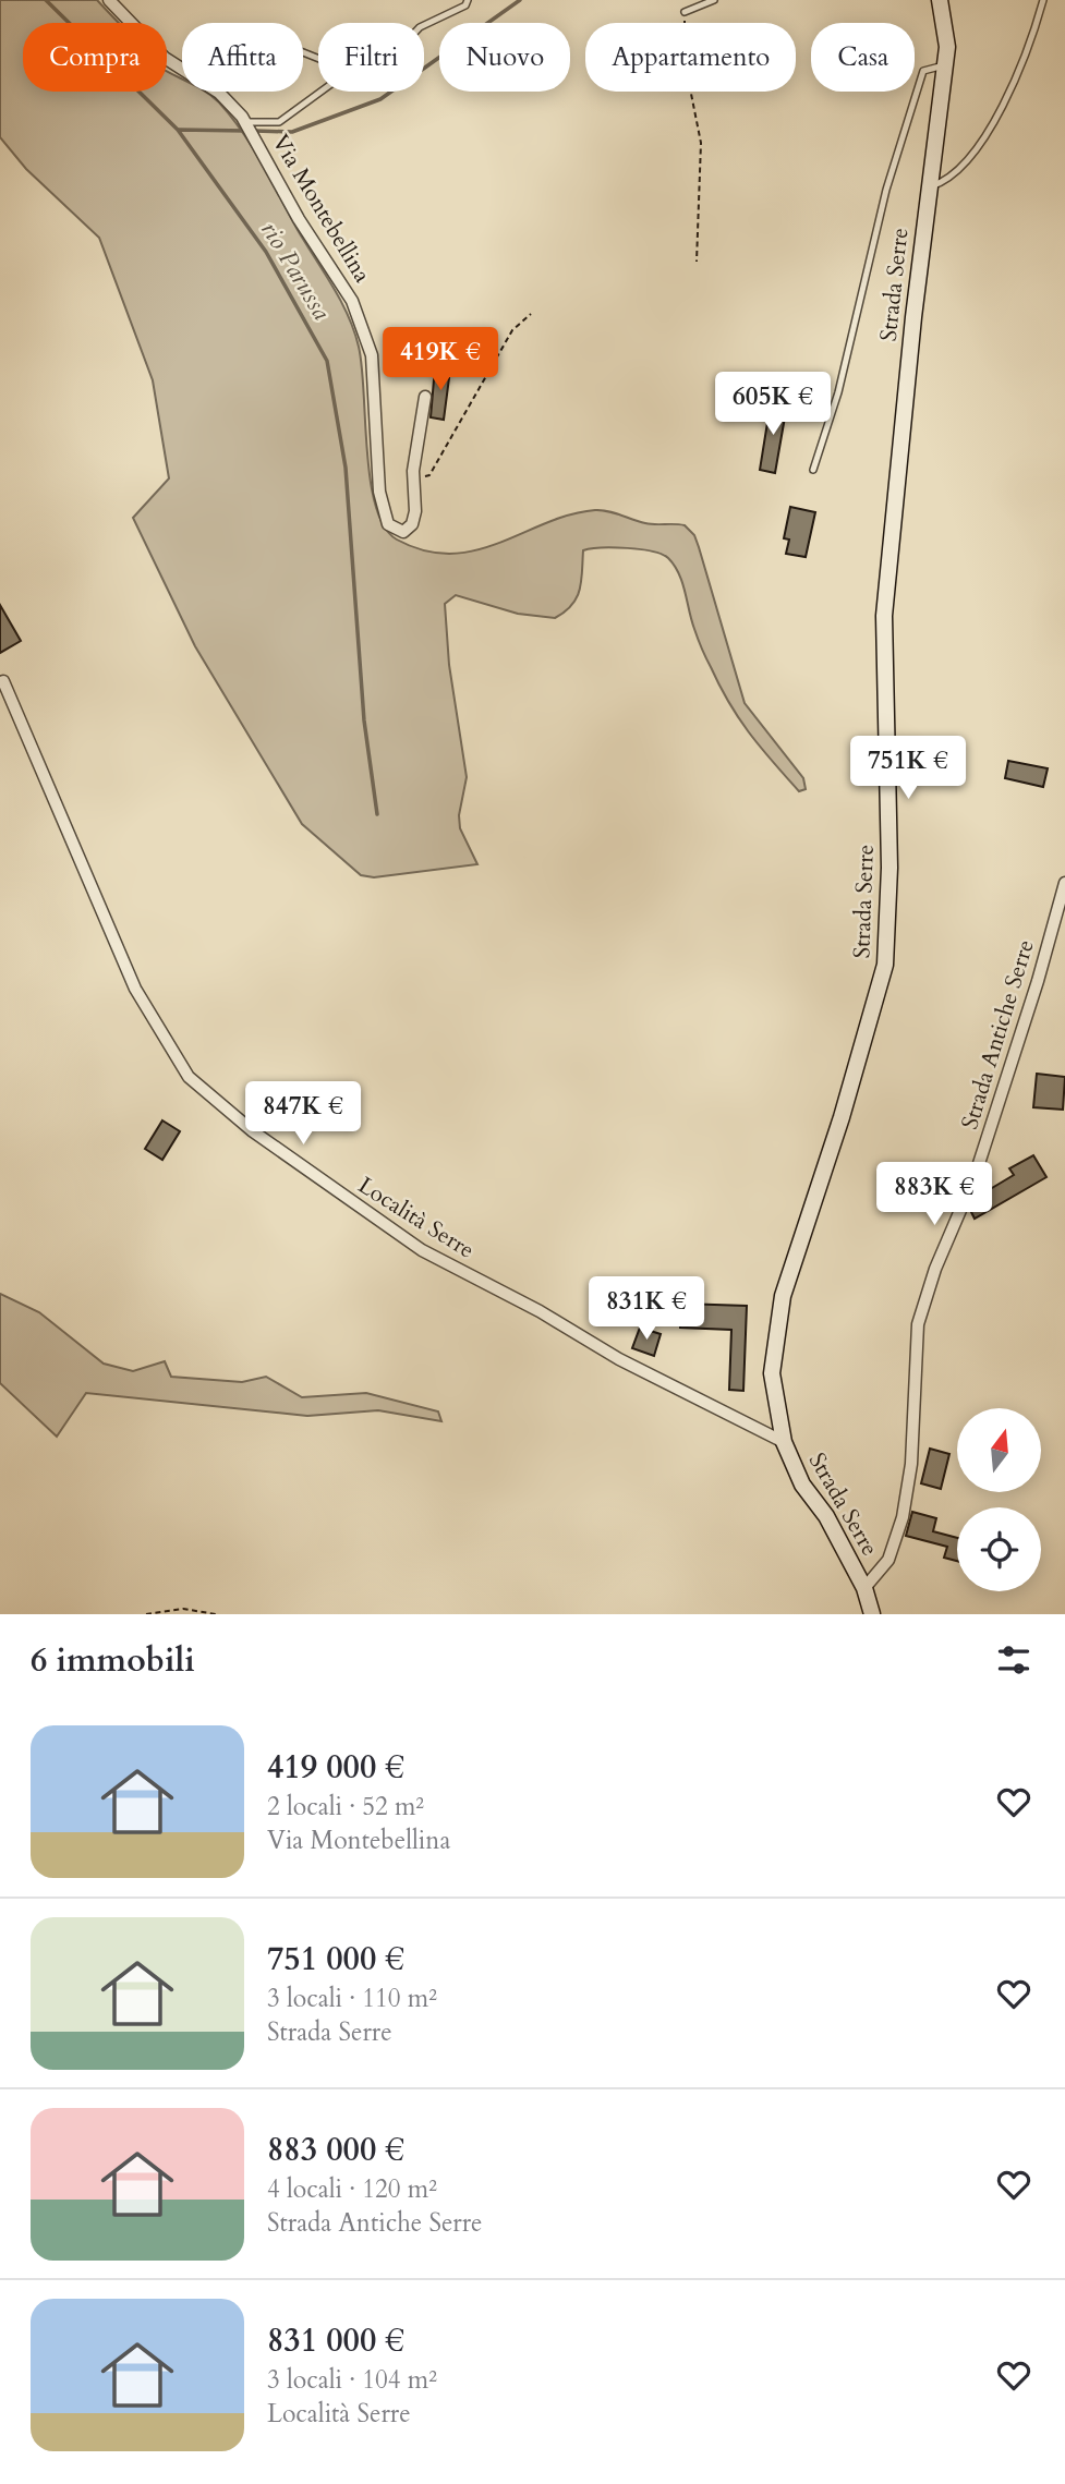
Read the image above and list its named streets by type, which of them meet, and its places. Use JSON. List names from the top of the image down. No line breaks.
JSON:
{"streets":{"main road":["Strada Serre"],"street":["Via Montebellina","Strada Antiche Serre","Località Serre"]},"crossings":[["Strada Serre","Strada Antiche Serre"],["Strada Serre","Località Serre"]],"water":["rio Parussa"],"north":"top","page":{"chip":["Compra","Affitta","Filtri","Nuovo","Appartamento","Casa"],"price":["419K €","605K €","751K €","847K €","883K €","831K €"],"heading":"6 immobili","list":[{"name":"419 000 €","note":"2 locali · 52 m² · Via Montebellina"},{"name":"751 000 €","note":"3 locali · 110 m² · Strada Serre"},{"name":"883 000 €","note":"4 locali · 120 m² · Strada Antiche Serre"},{"name":"831 000 €","note":"3 locali · 104 m² · Località Serre"}]}}
